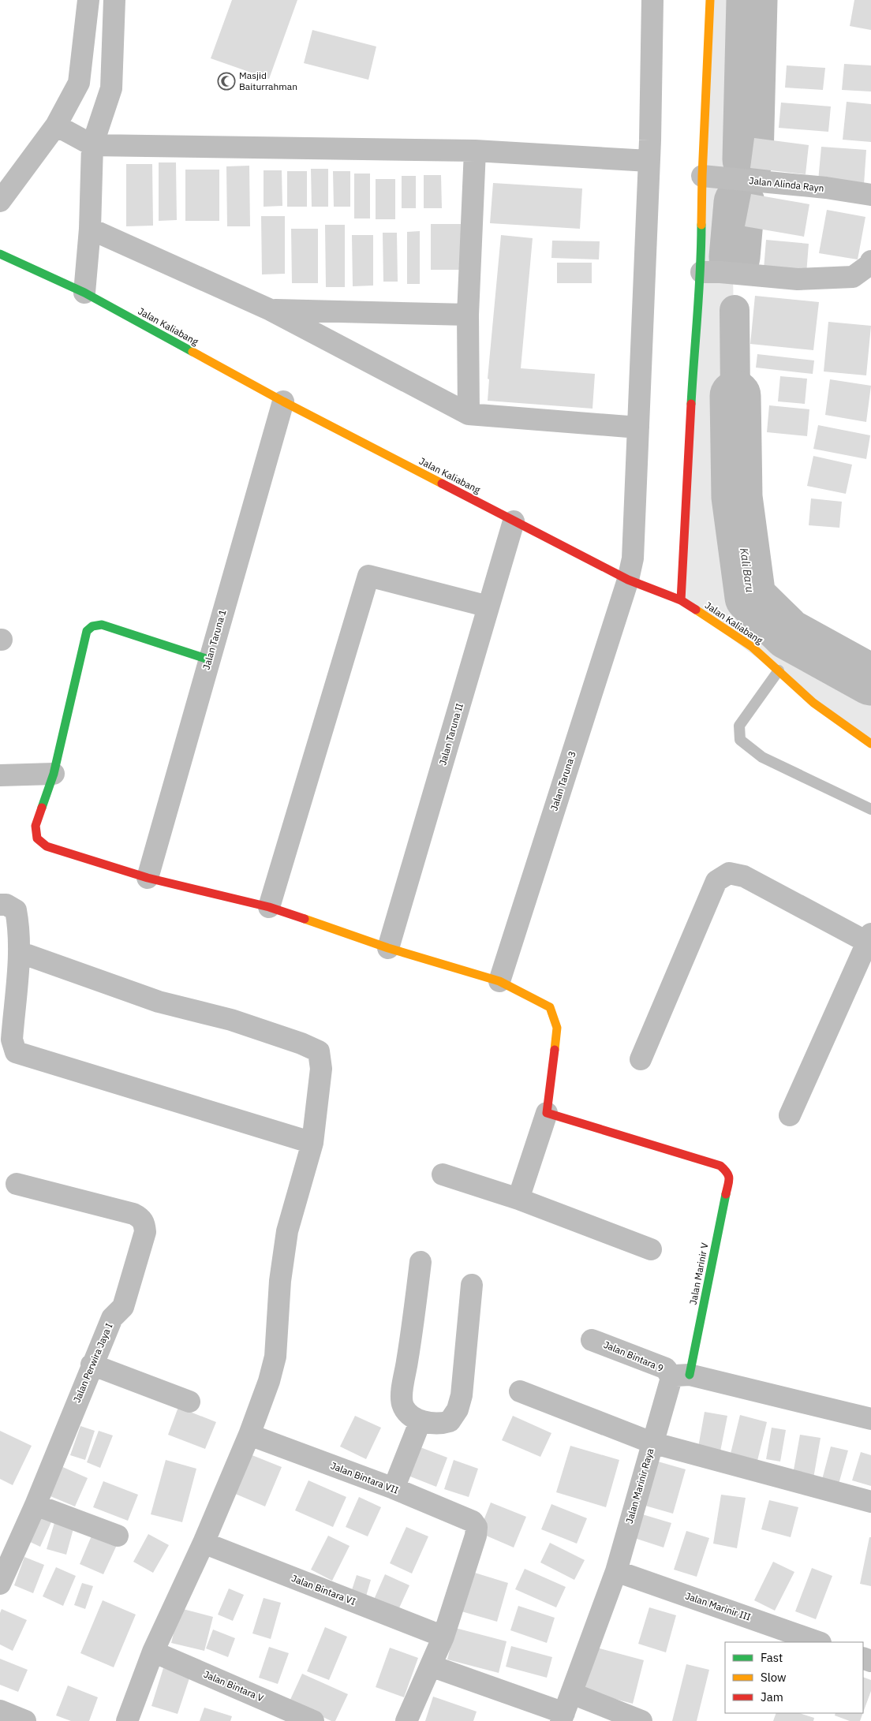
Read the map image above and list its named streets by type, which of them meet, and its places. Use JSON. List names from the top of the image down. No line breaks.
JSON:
{"streets":{"street":["Jalan Alinda Rayn","Jalan Kaliabang","Jalan Taruna 1","Jalan Taruna II","Jalan Taruna 3","Jalan Marinir V","Jalan Bintara 9","Jalan Perwira Jaya I","Jalan Bintara VII","Jalan Marinir Raya","Jalan Bintara VI","Jalan Marinir III","Jalan Bintara V"]},"crossings":[["Jalan Kaliabang","Jalan Taruna 1"],["Jalan Kaliabang","Jalan Taruna II"],["Jalan Kaliabang","Jalan Taruna 3"],["Jalan Marinir V","Jalan Bintara 9"],["Jalan Bintara VII","Jalan Bintara VI"],["Jalan Marinir Raya","Jalan Marinir III"]],"water":["Kali Baru"],"places":{"mosque":["Masjid Baiturrahman"]},"legend":["Fast","Slow","Jam"]}
